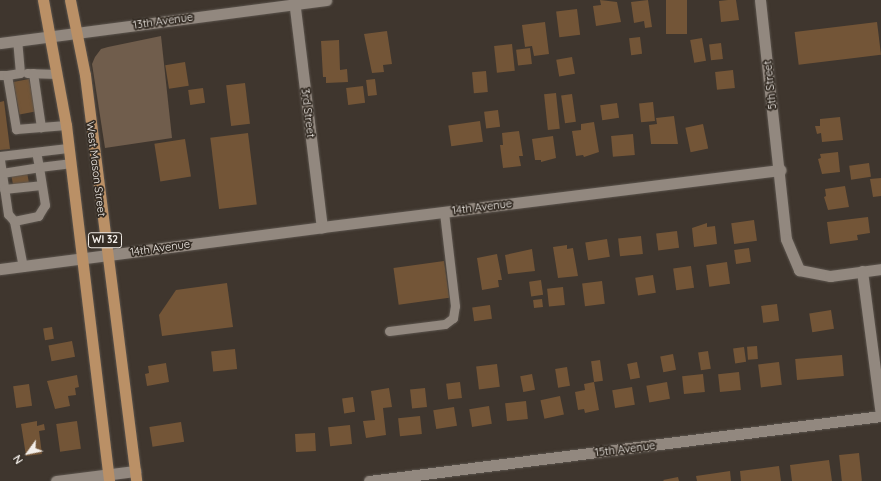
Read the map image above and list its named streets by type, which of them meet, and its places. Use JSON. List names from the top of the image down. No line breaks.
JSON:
{"streets":{"main road":["West Mason Street","WI 32"],"street":["13th Avenue","5th Street","3rd Street","14th Avenue","15th Avenue"]},"crossings":[["13th Avenue","3rd Street"],["13th Avenue","West Mason Street"],["13th Avenue","WI 32"],["5th Street","14th Avenue"],["3rd Street","14th Avenue"],["West Mason Street","14th Avenue"],["14th Avenue","WI 32"]],"north":"bottom left"}
